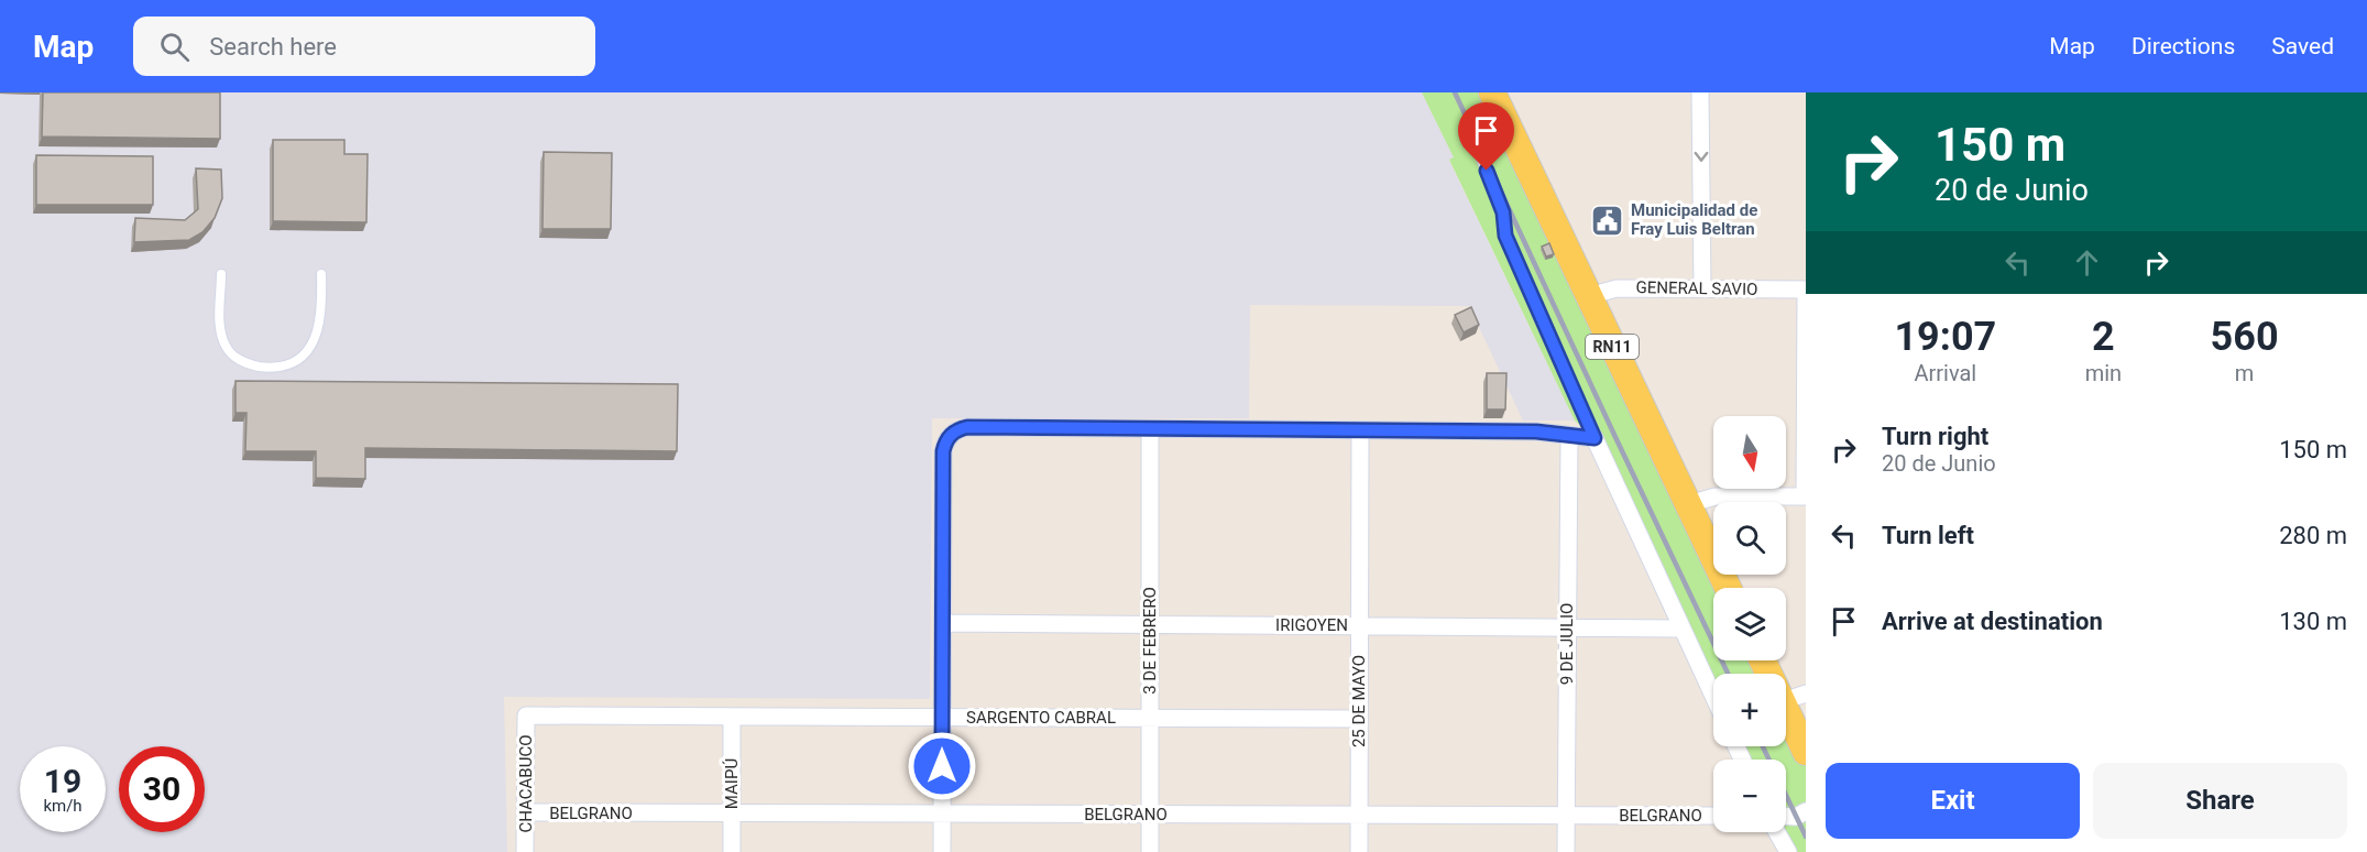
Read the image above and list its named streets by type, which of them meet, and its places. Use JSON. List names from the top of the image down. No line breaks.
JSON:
{"streets":{"main road":["RN11"],"street":["GENERAL SAVIO","IRIGOYEN","3 DE FEBRERO","9 DE JULIO","25 DE MAYO","SARGENTO CABRAL","CHACABUCO","MAIPÚ","BELGRANO"]},"crossings":[["GENERAL SAVIO","RN11"],["IRIGOYEN","3 DE FEBRERO"],["IRIGOYEN","9 DE JULIO"],["IRIGOYEN","25 DE MAYO"],["3 DE FEBRERO","SARGENTO CABRAL"],["3 DE FEBRERO","BELGRANO"],["9 DE JULIO","BELGRANO"],["25 DE MAYO","SARGENTO CABRAL"],["25 DE MAYO","BELGRANO"],["SARGENTO CABRAL","CHACABUCO"],["SARGENTO CABRAL","MAIPÚ"],["CHACABUCO","BELGRANO"],["MAIPÚ","BELGRANO"]],"places":{"public building":["Municipalidad de Fray Luis Beltran"]},"north":"bottom","page":{"header":"Map","search":"Search here","nav":["Map","Directions","Saved"],"turn":["150 m","20 de Junio"],"eta":["19:07","Arrival","2","min","560","m"],"list":[{"name":"Turn right","note":"20 de Junio","value":"150 m"},{"name":"Turn left","value":"280 m"},{"name":"Arrive at destination","value":"130 m"}],"map_buttons":["+","−"],"speed":"19 km/h","limit":"30","buttons":["Exit","Share"]}}
